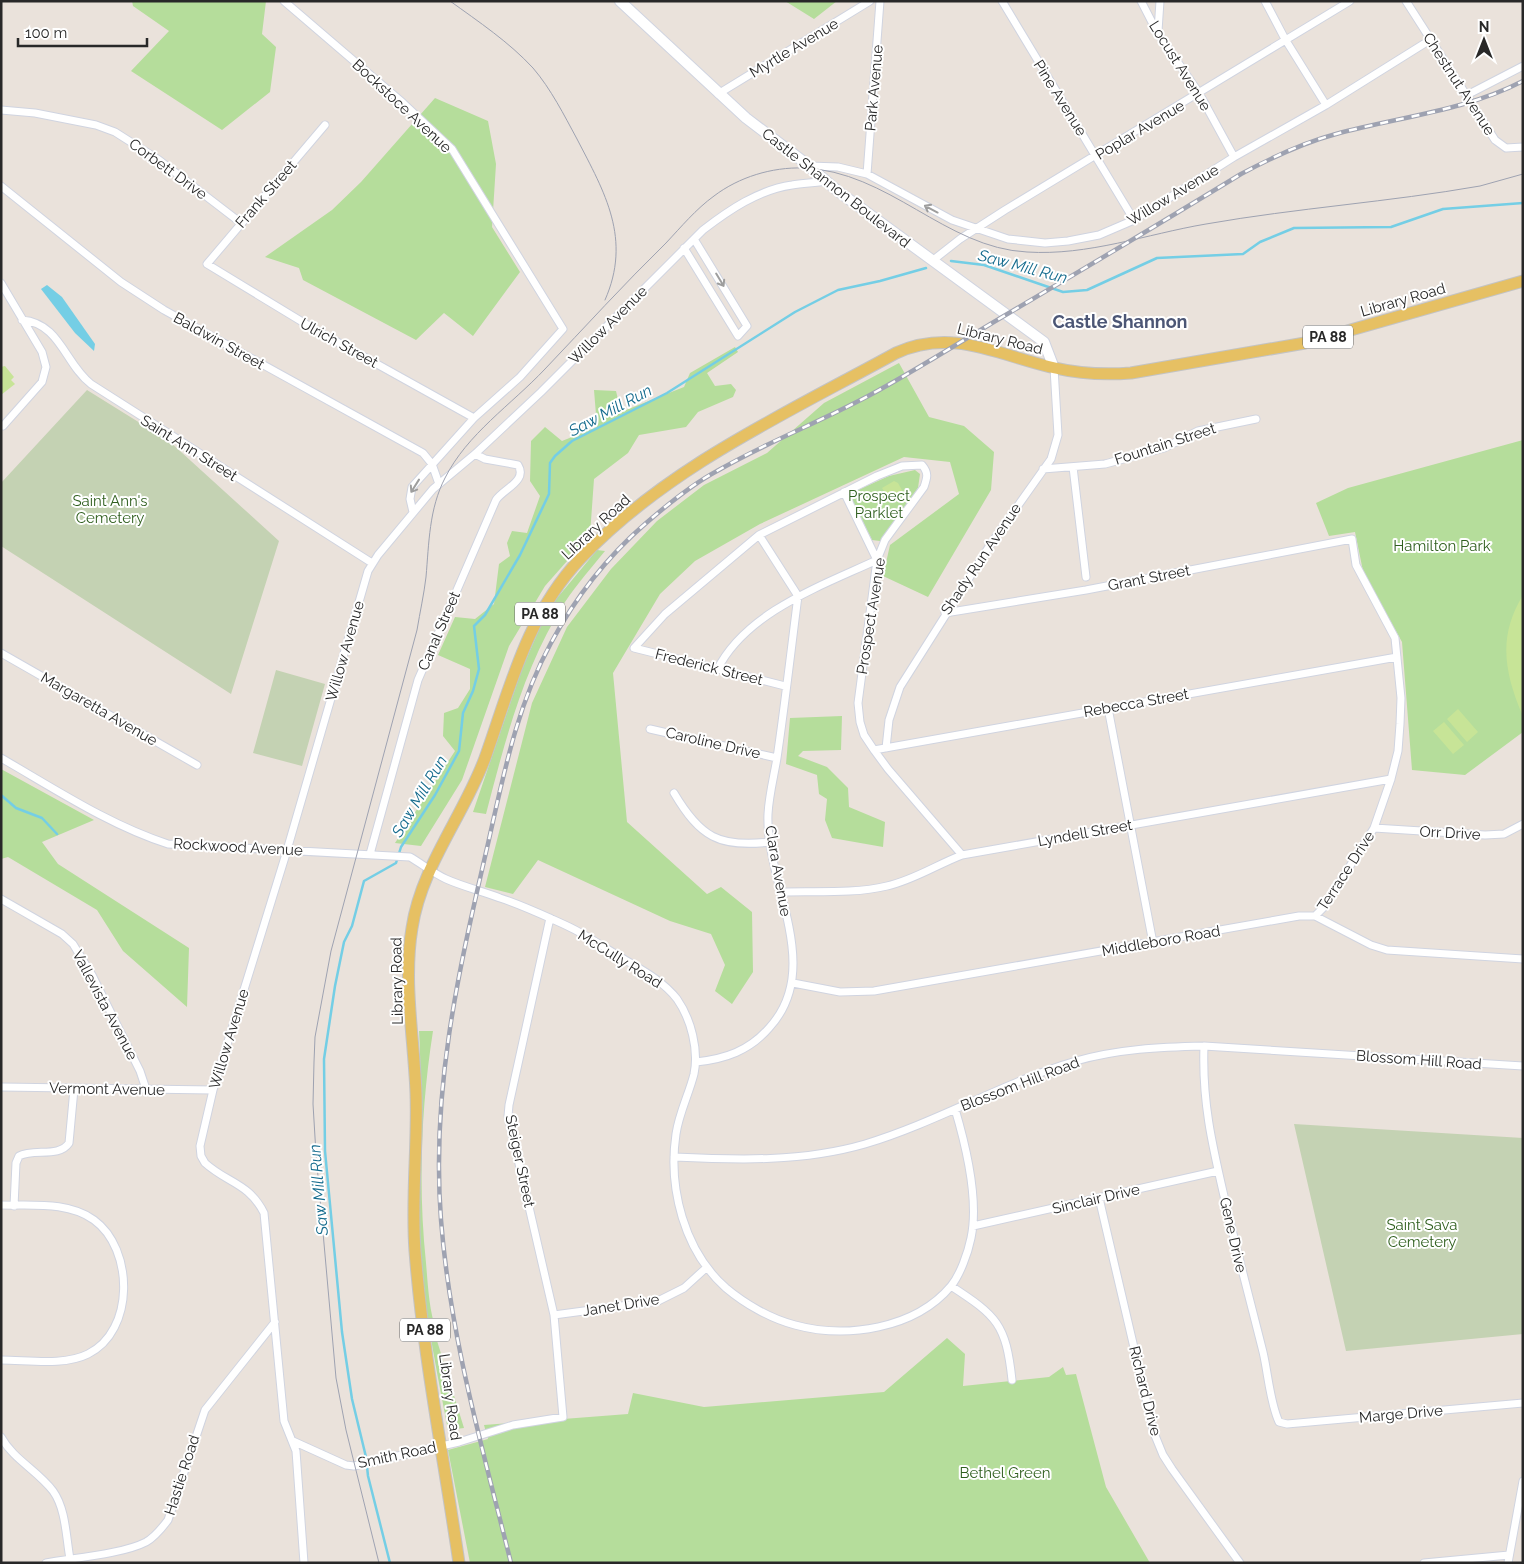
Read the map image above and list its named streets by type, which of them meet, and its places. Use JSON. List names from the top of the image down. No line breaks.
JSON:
{"streets":{"main road":["Library Road","PA 88"],"street":["Myrtle Avenue","Locust Avenue","Chestnut Avenue","Park Avenue","Pine Avenue","Bockstoce Avenue","Poplar Avenue","Corbett Drive","Castle Shannon Boulevard","Frank Street","Willow Avenue","Baldwin Street","Ulrich Street","Fountain Street","Saint Ann Street","Shady Run Avenue","Grant Street","Prospect Avenue","Canal Street","Frederick Street","Rebecca Street","Margaretta Avenue","Caroline Drive","Lyndell Street","Orr Drive","Rockwood Avenue","Clara Avenue","Terrace Drive","Middleboro Road","McCully Road","Vallevista Avenue","Blossom Hill Road","Vermont Avenue","Steiger Street","Sinclair Drive","Gene Drive","Janet Drive","Richard Drive","Marge Drive","Smith Road","Hastie Road"]},"crossings":[["Myrtle Avenue","Castle Shannon Boulevard"],["Locust Avenue","Poplar Avenue"],["Locust Avenue","Willow Avenue"],["Chestnut Avenue","Willow Avenue"],["Park Avenue","Willow Avenue"],["Pine Avenue","Poplar Avenue"],["Pine Avenue","Willow Avenue"],["Bockstoce Avenue","Willow Avenue"],["Poplar Avenue","Castle Shannon Boulevard"],["Poplar Avenue","Willow Avenue"],["Corbett Drive","Frank Street"],["Castle Shannon Boulevard","Willow Avenue"],["Castle Shannon Boulevard","Library Road"],["Castle Shannon Boulevard","Shady Run Avenue"],["Frank Street","Ulrich Street"],["Willow Avenue","Baldwin Street"],["Willow Avenue","Ulrich Street"],["Willow Avenue","Saint Ann Street"],["Willow Avenue","Canal Street"],["Willow Avenue","Rockwood Avenue"],["Willow Avenue","Vermont Avenue"],["Willow Avenue","Smith Road"],["Willow Avenue","Hastie Road"],["Library Road","Shady Run Avenue"],["Library Road","Rockwood Avenue"],["Library Road","McCully Road"],["Library Road","Smith Road"],["Fountain Street","Shady Run Avenue"],["Shady Run Avenue","Grant Street"],["Shady Run Avenue","Rebecca Street"],["Grant Street","Terrace Drive"],["Prospect Avenue","Frederick Street"],["Prospect Avenue","Rebecca Street"],["Prospect Avenue","Lyndell Street"],["Canal Street","Rockwood Avenue"],["Frederick Street","Clara Avenue"],["Rebecca Street","Terrace Drive"],["Caroline Drive","Clara Avenue"],["Lyndell Street","Clara Avenue"],["Lyndell Street","Terrace Drive"],["Orr Drive","Terrace Drive"],["Rockwood Avenue","McCully Road"],["Clara Avenue","Middleboro Road"],["Clara Avenue","McCully Road"],["Terrace Drive","Middleboro Road"],["McCully Road","Blossom Hill Road"],["McCully Road","Steiger Street"],["McCully Road","Sinclair Drive"],["McCully Road","Janet Drive"],["Vallevista Avenue","Vermont Avenue"],["Blossom Hill Road","Gene Drive"],["Steiger Street","Janet Drive"],["Steiger Street","Smith Road"],["Sinclair Drive","Gene Drive"],["Sinclair Drive","Richard Drive"],["Gene Drive","Marge Drive"]],"districts":["Castle Shannon"],"water":["Saw Mill Run"],"parks":["Prospect Parklet","Saint Ann's Cemetery","Hamilton Park","Saint Sava Cemetery","Bethel Green"],"scale_bar":"100 m","north":"top"}
